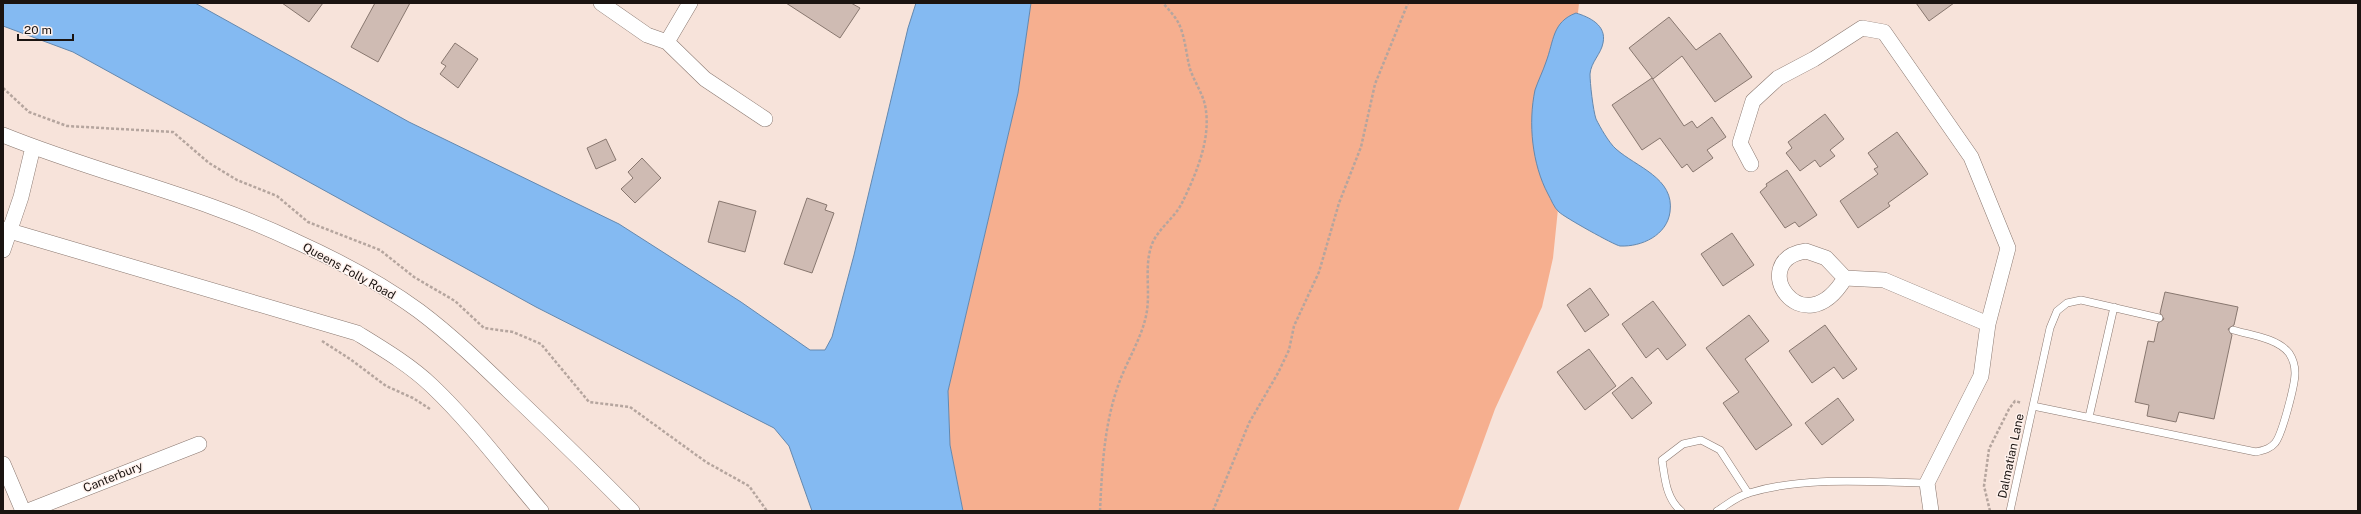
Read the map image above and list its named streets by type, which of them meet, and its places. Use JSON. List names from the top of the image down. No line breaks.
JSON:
{"streets":{"street":["Queens Folly Road","Canterbury"],"lane":["Dalmatian Lane"]},"scale_bar":"20 m"}
